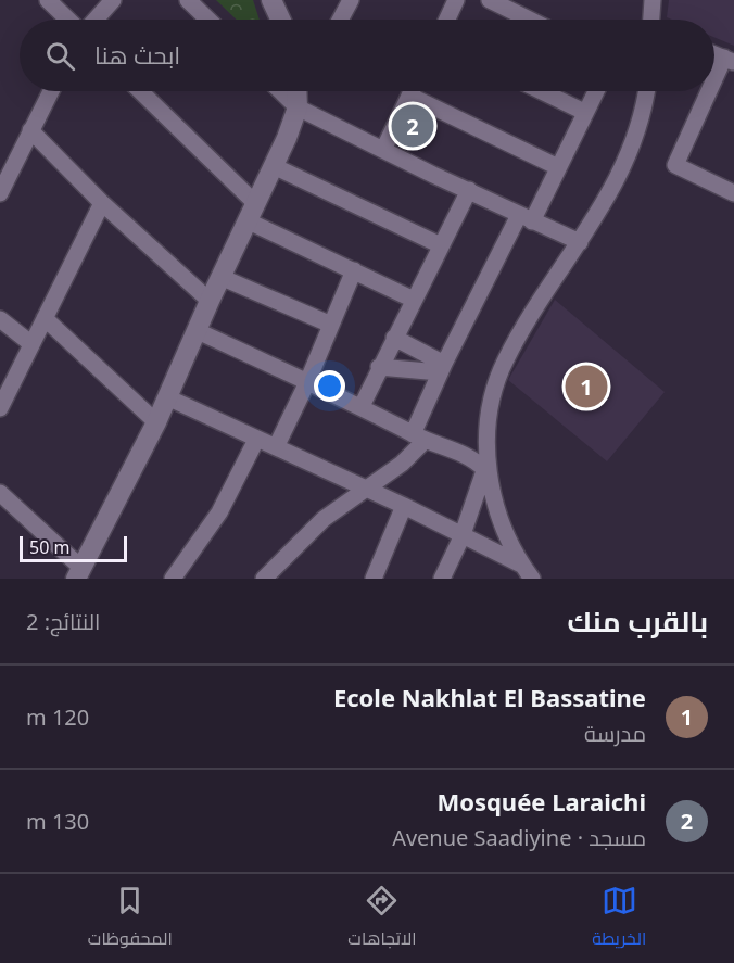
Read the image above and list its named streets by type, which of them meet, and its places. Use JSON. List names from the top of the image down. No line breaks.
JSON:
{"scale_bar":"50 m","page":{"search":"ابحث هنا","pins":["2","1"],"scale":"50 m","heading":["بالقرب منك","النتائج: 2"],"list":[{"mark":"1","name":"Ecole Nakhlat El Bassatine","note":"مدرسة","value":"120 m"},{"mark":"2","name":"Mosquée Laraichi","note":"مسجد · Avenue Saadiyine","value":"130 m"}],"nav":["الخريطة","الاتجاهات","المحفوظات"]}}
